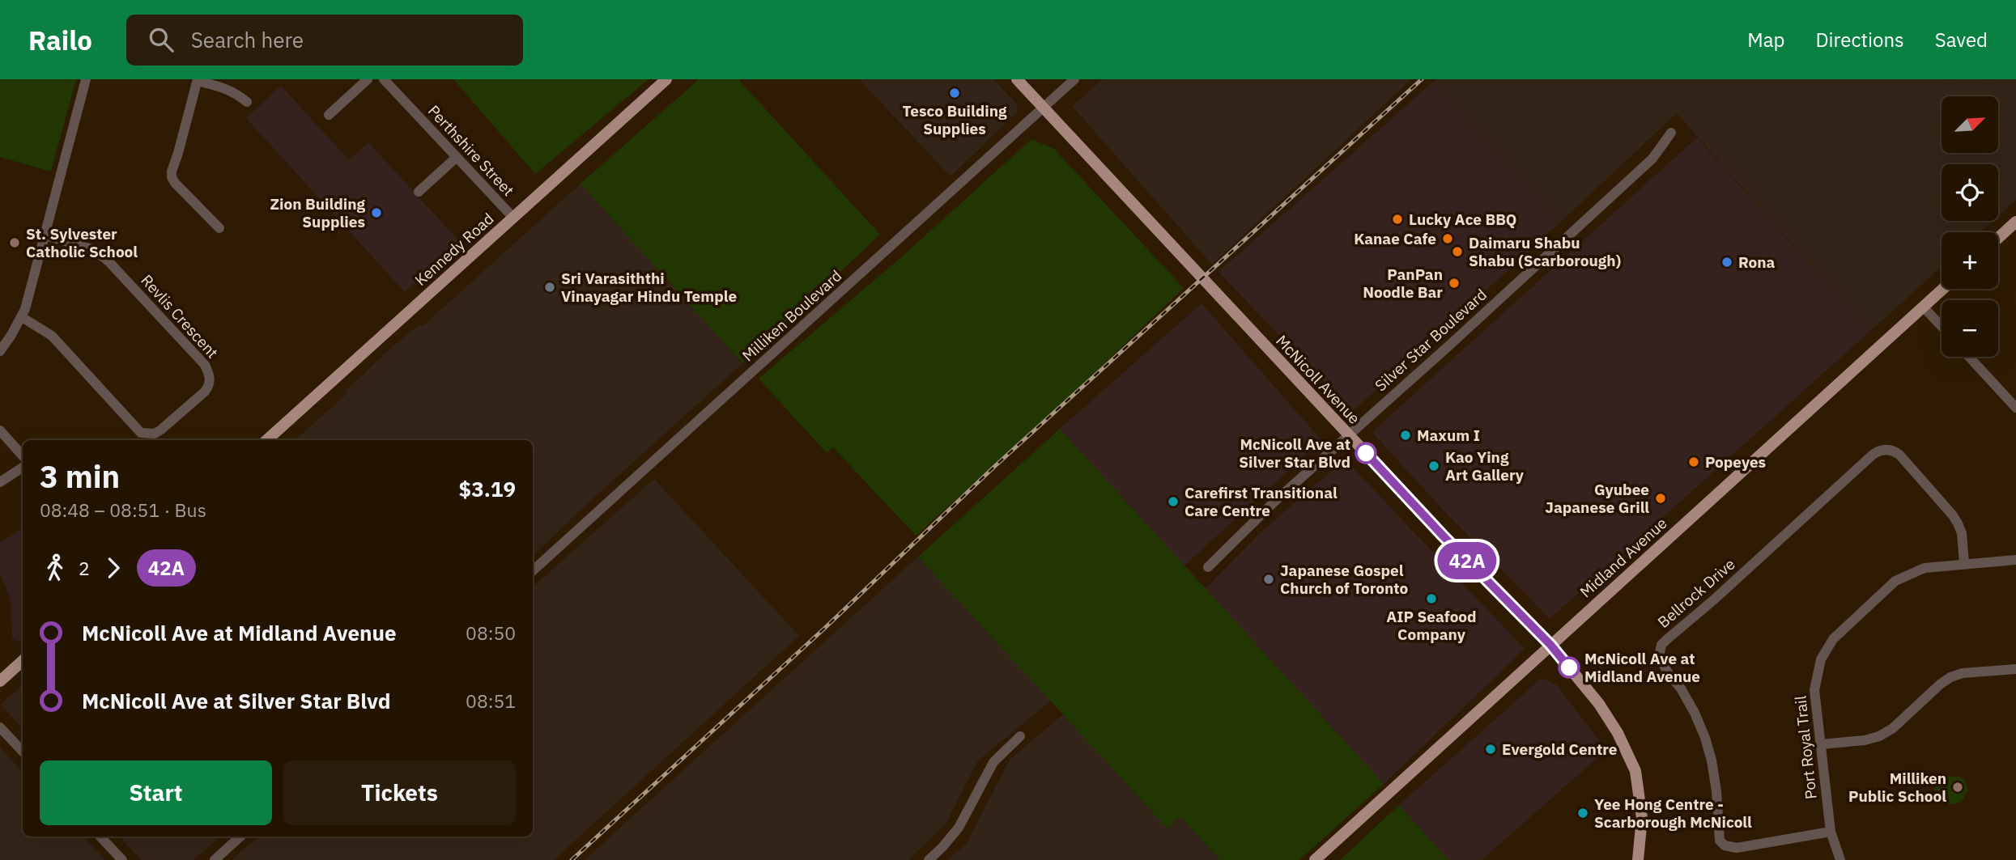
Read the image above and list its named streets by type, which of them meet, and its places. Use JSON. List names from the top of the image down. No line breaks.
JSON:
{"streets":{"main road":["Kennedy Road","McNicoll Avenue","Midland Avenue"],"street":["Perthshire Street","Milliken Boulevard","Revlis Crescent","Silver Star Boulevard","Bellrock Drive","Port Royal Trail"]},"crossings":[["Perthshire Street","Kennedy Road"],["Milliken Boulevard","McNicoll Avenue"],["Silver Star Boulevard","McNicoll Avenue"],["McNicoll Avenue","Midland Avenue"],["Bellrock Drive","Port Royal Trail"]],"places":["Tesco Building Supplies","Zion Building Supplies","Lucky Ace BBQ","Kanae Cafe","St. Sylvester Catholic School","Daimaru Shabu Shabu (Scarborough)","Rona","PanPan Noodle Bar","Sri Varasiththi Vinayagar Hindu Temple","Maxum I","McNicoll Ave at Silver Star Blvd","Popeyes","Kao Ying Art Gallery","Gyubee Japanese Grill","Carefirst Transitional Care Centre","Japanese Gospel Church of Toronto","AIP Seafood Company","McNicoll Ave at Midland Avenue","Evergold Centre","Milliken Public School","Yee Hong Centre - Scarborough McNicoll"],"lines":["bus line 42A"],"north":"top right","page":{"header":"Railo","search":"Search here","nav":["Map","Directions","Saved"],"on_map":"42A","map_buttons":["+","−"],"heading":["3 min","08:48 – 08:51 · Bus","$3.19"],"legs":["2","42A"],"list":[{"name":"McNicoll Ave at Midland Avenue","value":"08:50"},{"name":"McNicoll Ave at Silver Star Blvd","value":"08:51"}],"buttons":["Start","Tickets"]}}
